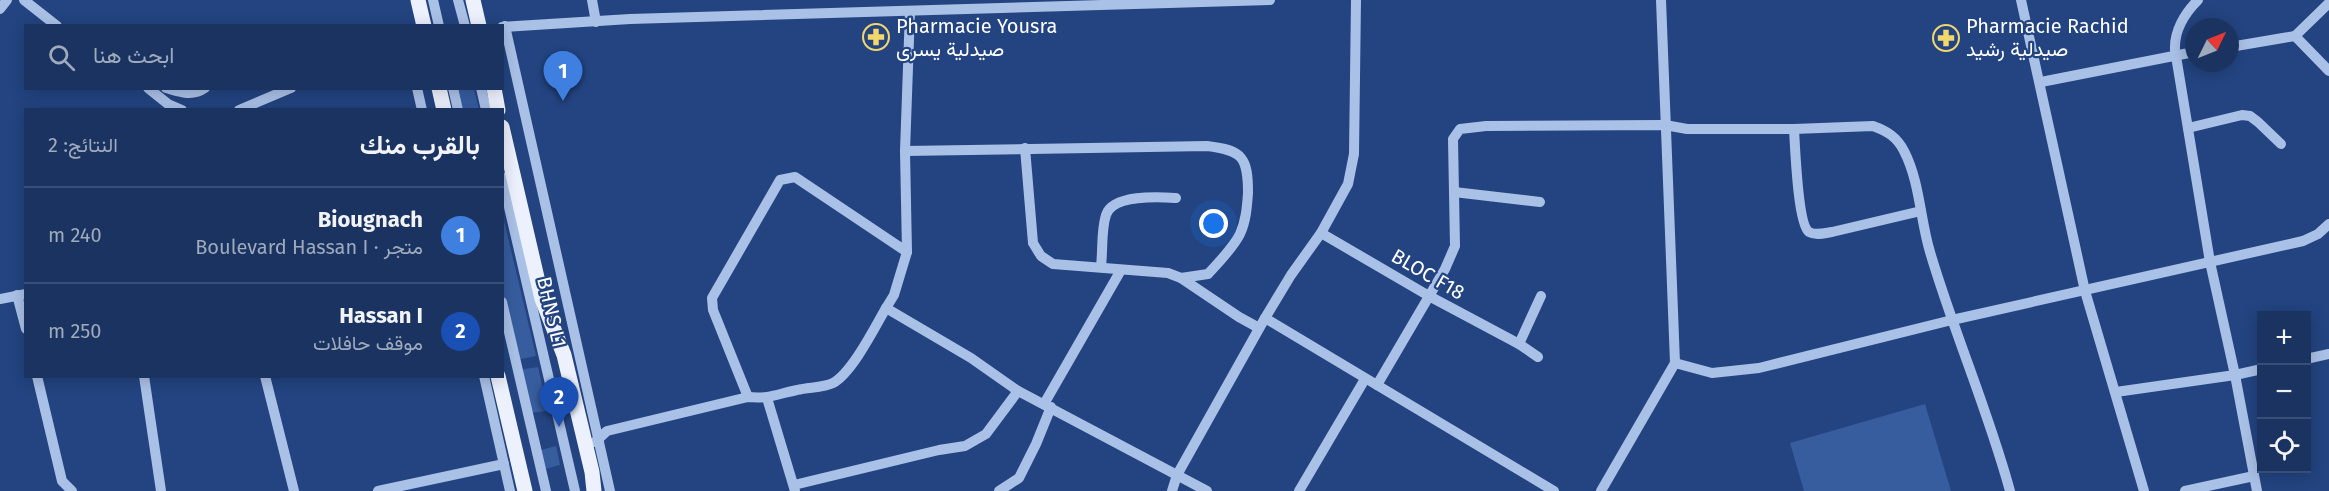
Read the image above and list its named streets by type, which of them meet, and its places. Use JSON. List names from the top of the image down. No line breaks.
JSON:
{"streets":{"street":["BLOC F18","BHNS L1"]},"places":{"pharmacy":["Pharmacie Yousra صيدلية يسرى","Pharmacie Rachid صيدلية رشيد"]},"north":"top right","page":{"search":"ابحث هنا","pins":["1","2"],"heading":["بالقرب منك","النتائج: 2"],"list":[{"mark":"1","name":"Biougnach","note":"متجر · Boulevard Hassan I","value":"240 m"},{"mark":"2","name":"Hassan I","note":"موقف حافلات","value":"250 m"}],"map_buttons":["+","−"]}}
